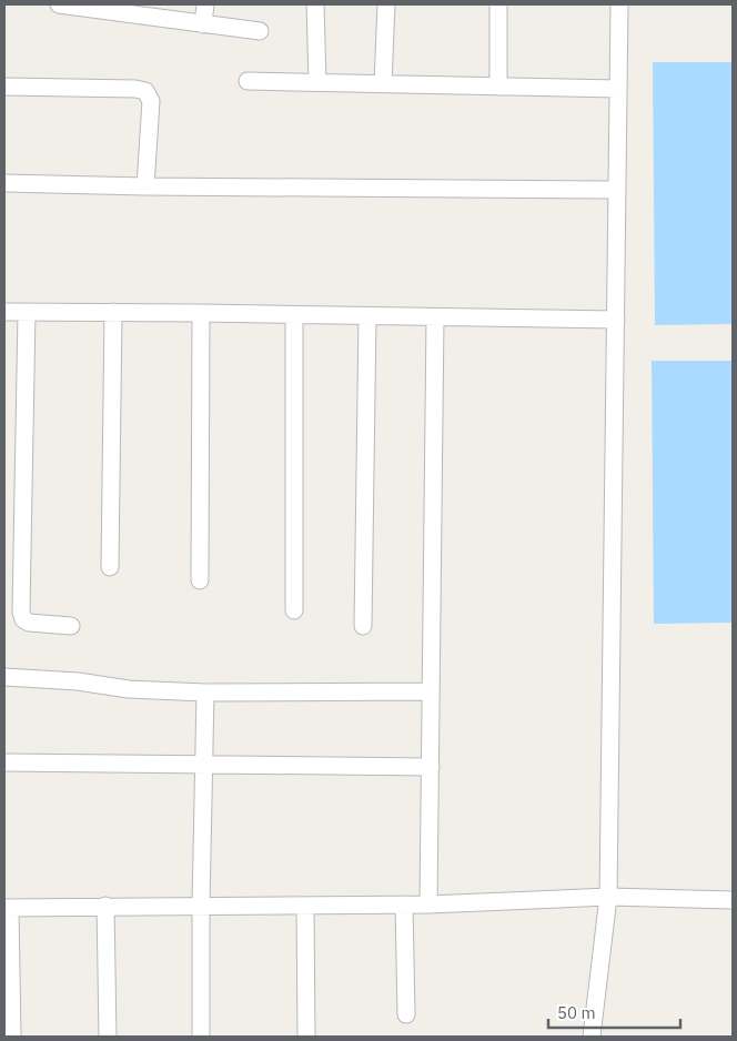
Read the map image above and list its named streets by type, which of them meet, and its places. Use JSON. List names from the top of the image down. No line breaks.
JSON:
{"scale_bar":"50 m"}
